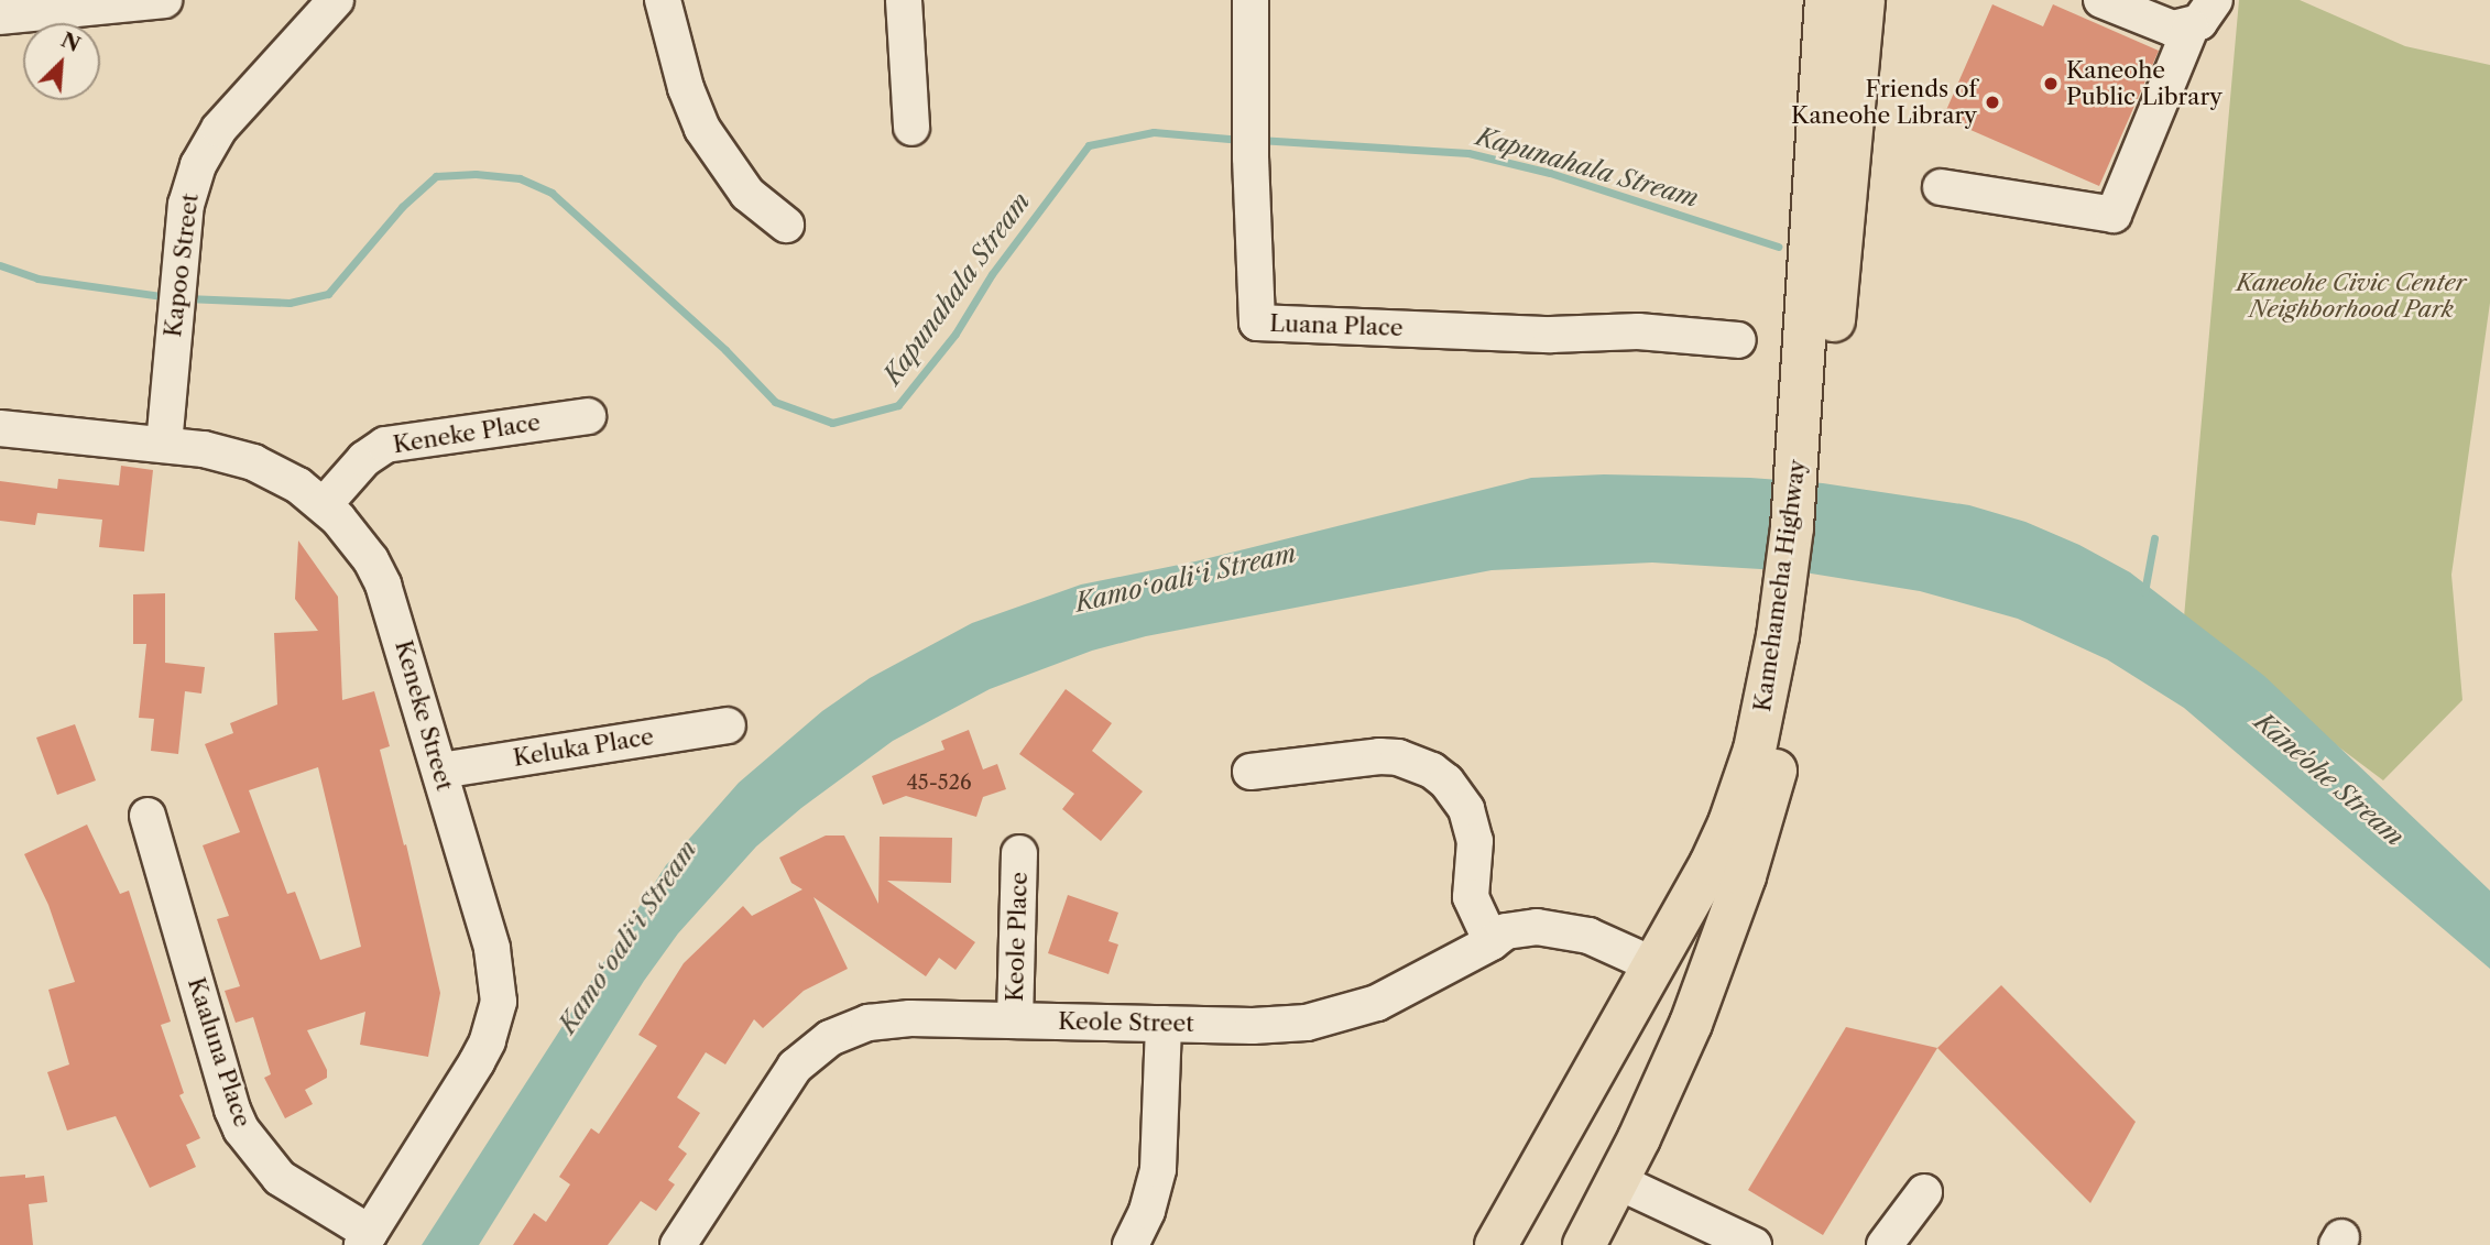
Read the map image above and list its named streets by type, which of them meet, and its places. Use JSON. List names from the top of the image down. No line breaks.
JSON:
{"streets":{"main road":["Kamehameha Highway"],"street":["Kapoo Street","Luana Place","Keneke Place","Keneke Street","Keluka Place","Keole Place","Keole Street","Kaaluna Place"]},"crossings":[["Kapoo Street","Keneke Street"],["Keneke Place","Keneke Street"],["Kamehameha Highway","Keole Street"],["Keneke Street","Keluka Place"],["Keneke Street","Kaaluna Place"],["Keole Place","Keole Street"]],"water":["Kapunahala Stream","Kamoʻoaliʻi Stream","Kāne'ohe Stream"],"parks":["Kaneohe Civic Center Neighborhood Park"],"places":["Kaneohe Public Library","Friends of Kaneohe Library"],"house_numbers":["45-526"],"north":"top right"}
